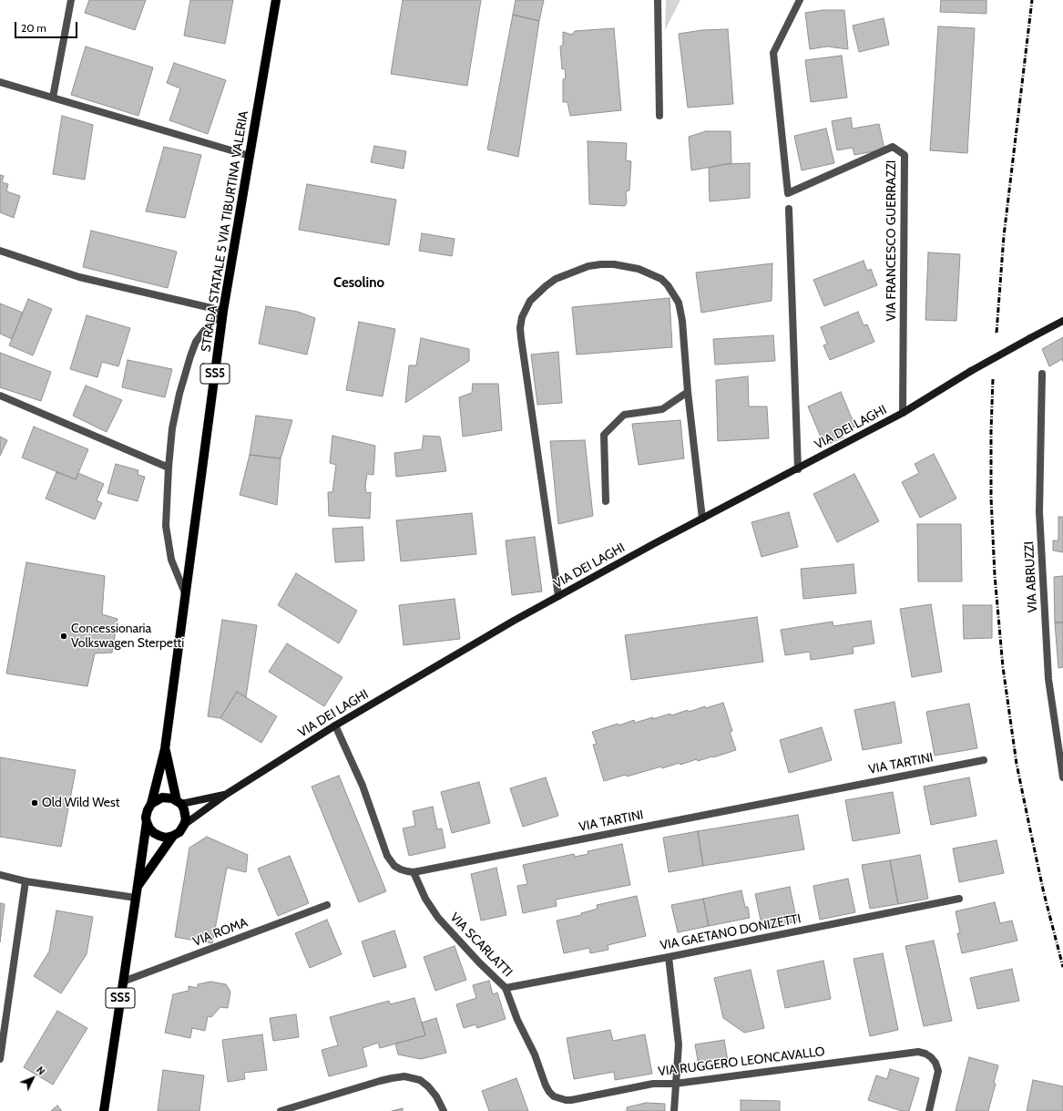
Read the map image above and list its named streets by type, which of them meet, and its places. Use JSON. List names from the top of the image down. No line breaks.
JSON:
{"streets":{"main road":["STRADA STATALE 5 VIA TIBURTINA VALERIA","SS5"],"street":["VIA FRANCESCO GUERRAZZI","VIA DEI LAGHI","VIA ABRUZZI","VIA TARTINI","VIA ROMA","VIA GAETANO DONIZETTI","VIA SCARLATTI","VIA RUGGERO LEONCAVALLO"]},"crossings":[["STRADA STATALE 5 VIA TIBURTINA VALERIA","VIA DEI LAGHI"],["STRADA STATALE 5 VIA TIBURTINA VALERIA","VIA ROMA"],["VIA FRANCESCO GUERRAZZI","VIA DEI LAGHI"],["VIA DEI LAGHI","VIA TARTINI"],["VIA TARTINI","VIA SCARLATTI"],["VIA GAETANO DONIZETTI","VIA SCARLATTI"],["VIA SCARLATTI","VIA RUGGERO LEONCAVALLO"]],"districts":["Cesolino"],"places":["Concessionaria Volkswagen Sterpetti","Old Wild West"],"scale_bar":"20 m","north":"top right"}
